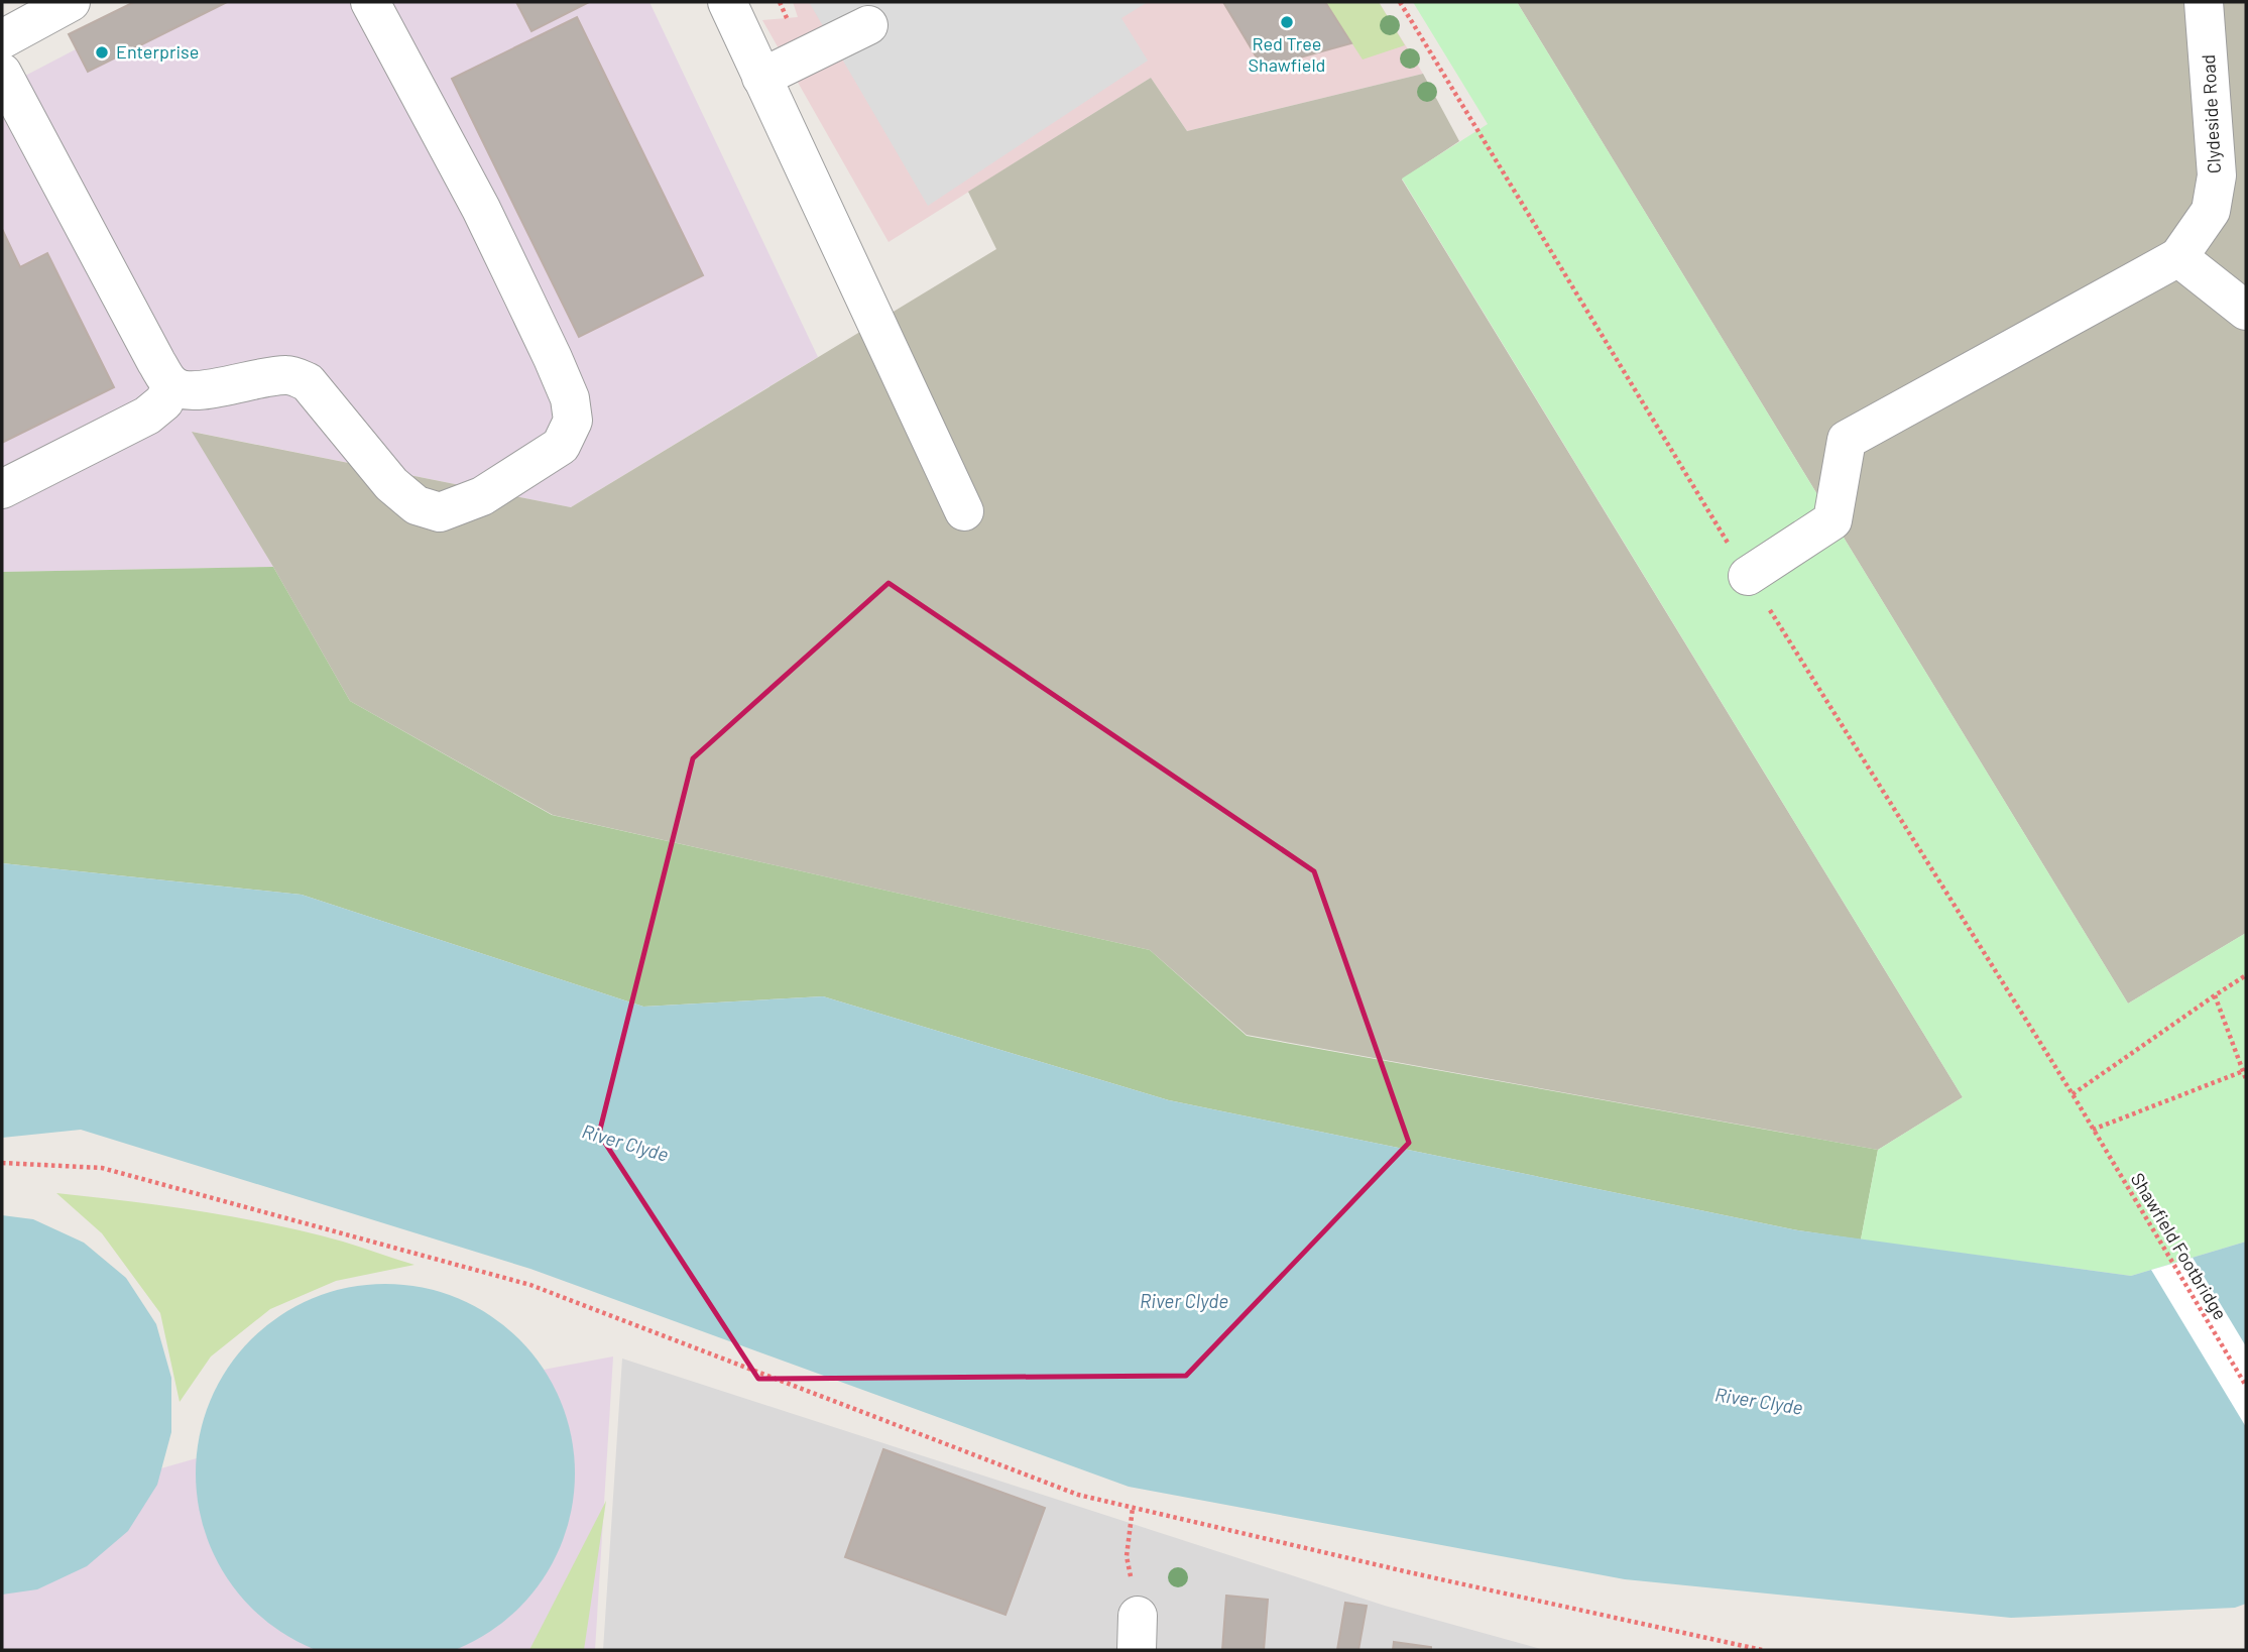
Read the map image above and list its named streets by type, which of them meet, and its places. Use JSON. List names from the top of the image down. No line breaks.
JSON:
{"streets":{"street":["Clydeside Road"],"path":["Shawfield Footbridge"]},"water":["River Clyde"],"places":["Red Tree Shawfield","Enterprise"]}
